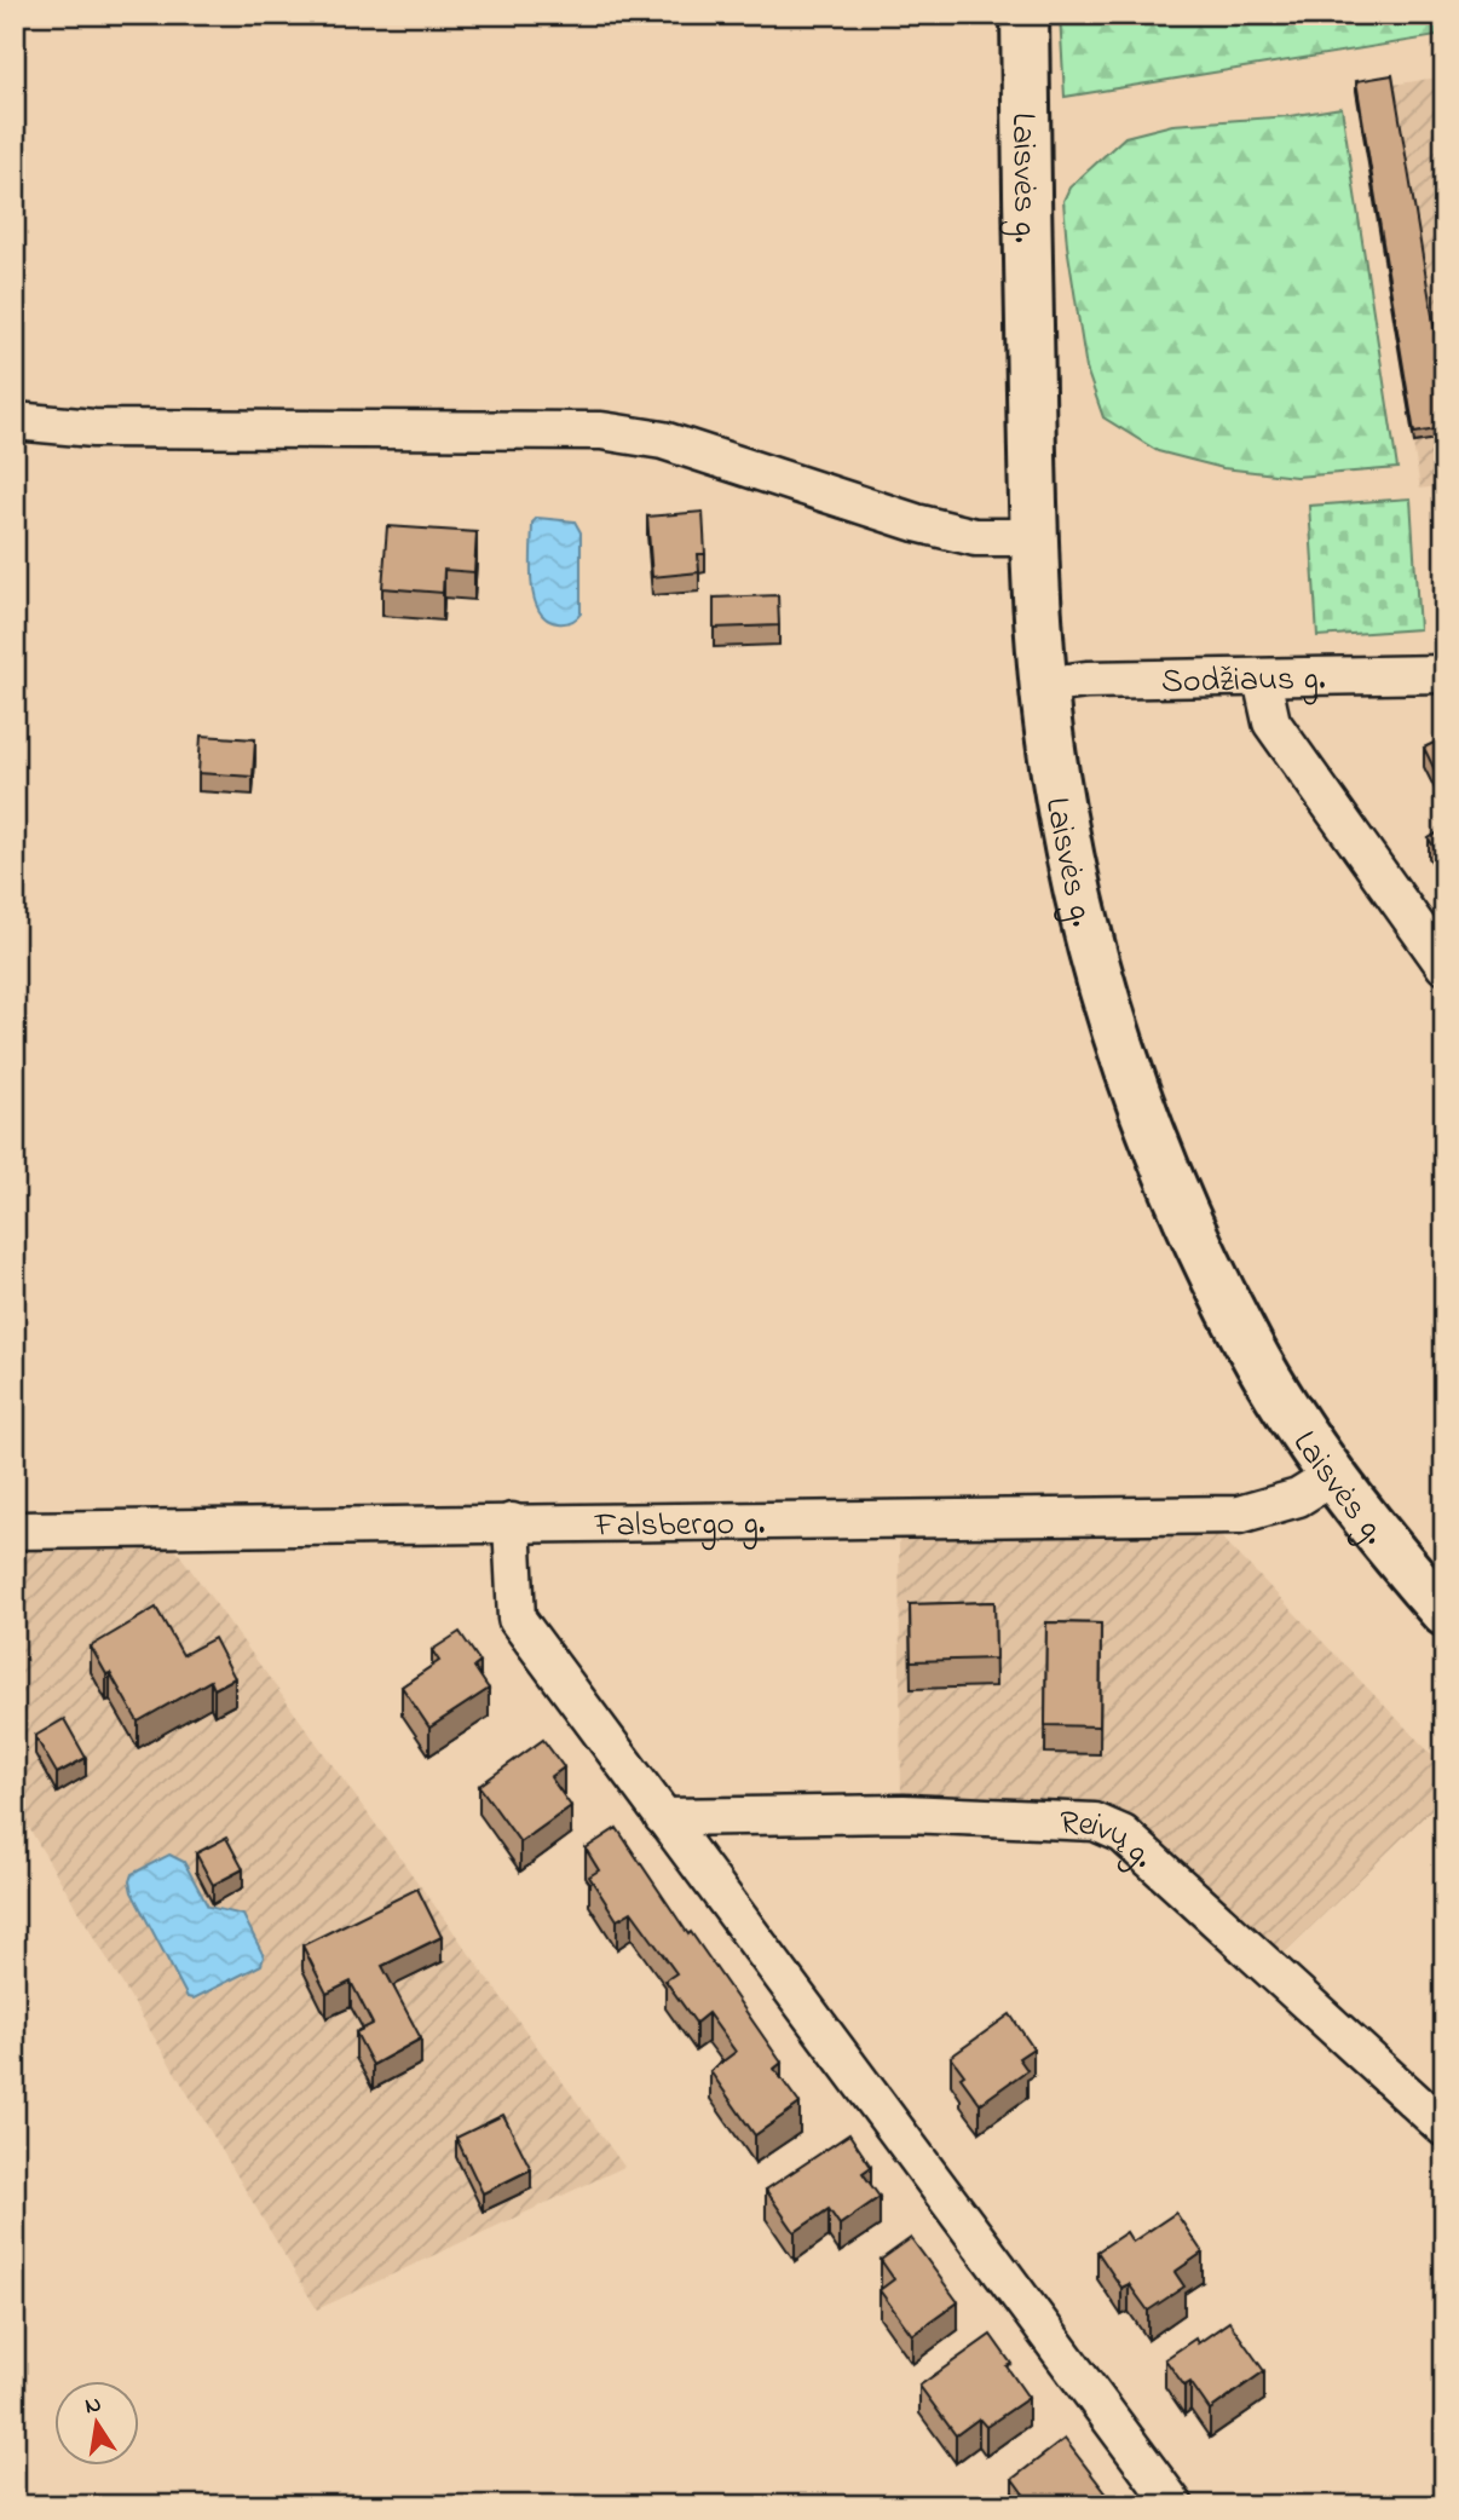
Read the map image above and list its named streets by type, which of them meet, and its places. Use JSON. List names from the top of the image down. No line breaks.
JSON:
{"streets":{"main road":["Laisvės g."],"street":["Sodžiaus g.","Falsbergo g.","Reivų g."]},"crossings":[["Laisvės g.","Sodžiaus g."],["Laisvės g.","Falsbergo g."]],"north":"top"}
